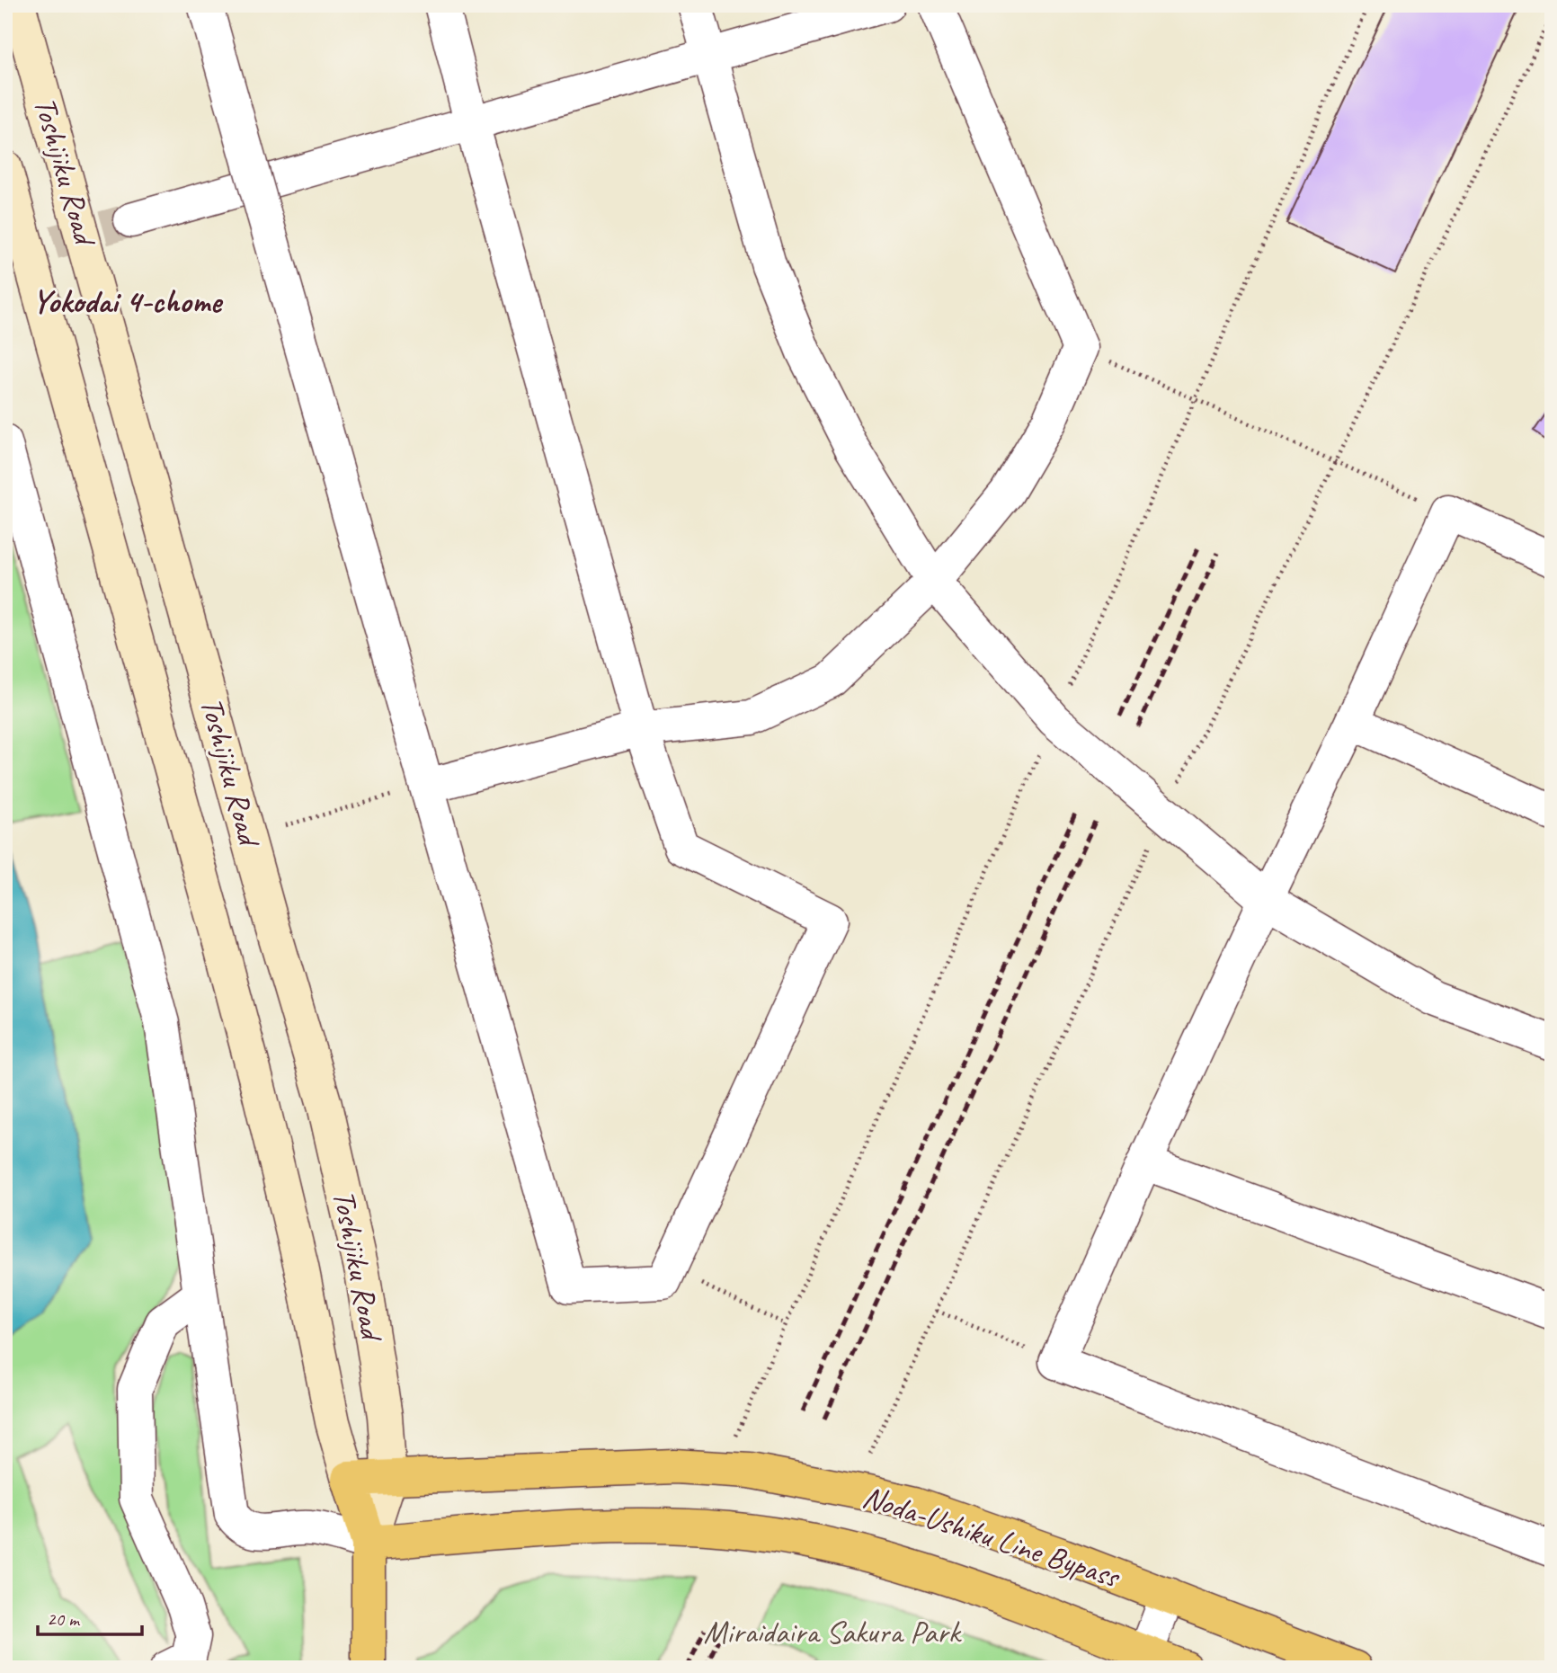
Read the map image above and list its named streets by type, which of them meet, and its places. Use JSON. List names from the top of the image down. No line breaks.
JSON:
{"streets":{"main road":["Toshijiku Road","Noda-Ushiku Line Bypass"]},"crossings":[["Toshijiku Road","Noda-Ushiku Line Bypass"]],"districts":["Yokodai 4-chome"],"parks":["Miraidaira Sakura Park"],"scale_bar":"20 m"}
